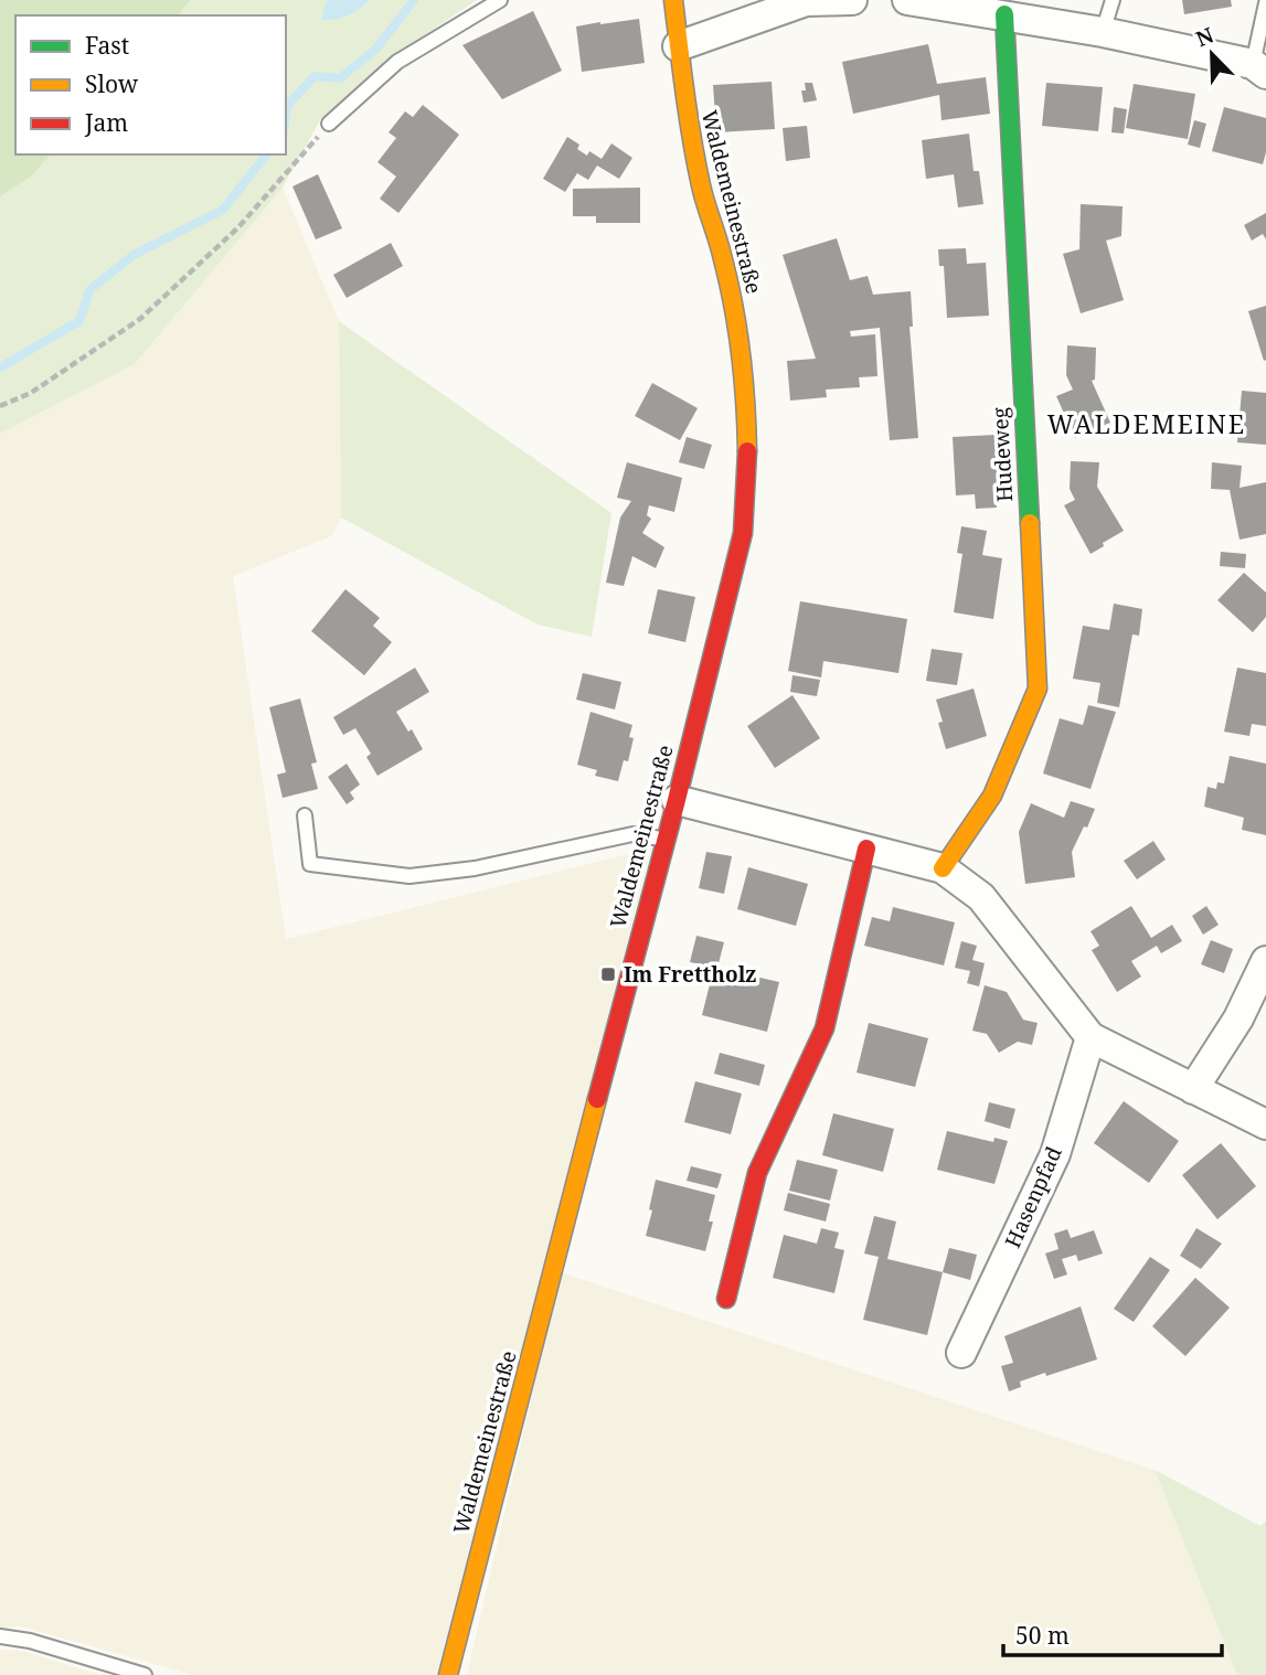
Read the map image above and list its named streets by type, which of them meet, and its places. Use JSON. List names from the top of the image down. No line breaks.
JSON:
{"streets":{"street":["Waldemeinestraße","Hudeweg","Hasenpfad"]},"districts":["WALDEMEINE"],"places":{"transit":["Im Frettholz"]},"legend":["Fast","Slow","Jam"],"scale_bar":"50 m","north":"top left"}
